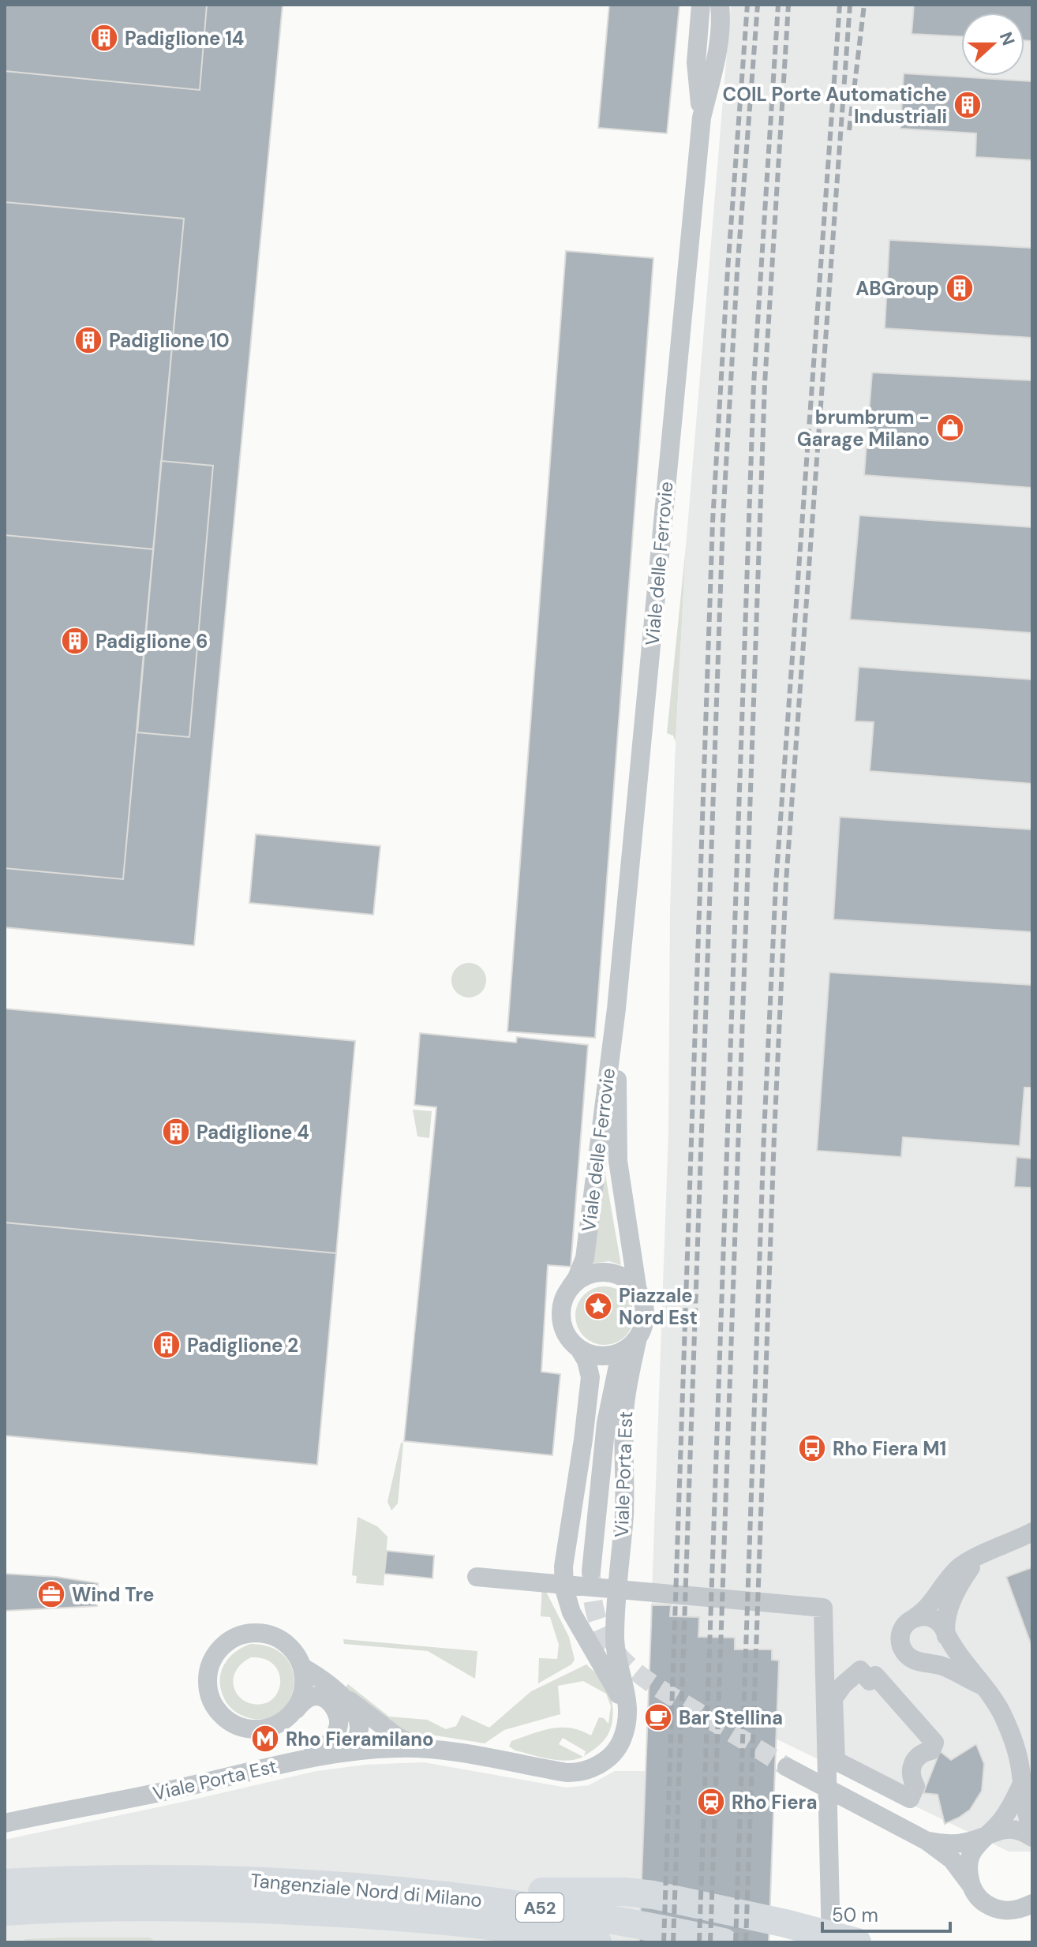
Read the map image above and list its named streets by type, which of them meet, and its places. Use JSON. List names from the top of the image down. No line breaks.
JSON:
{"streets":{"highway":["Tangenziale Nord di Milano","A52"],"street":["Viale delle Ferrovie","Viale Porta Est"]},"crossings":[["Viale delle Ferrovie","Viale Porta Est"]],"places":{"building":["Padiglione 14","COIL Porte Automatiche Industriali","ABGroup","Padiglione 10","Padiglione 6","Padiglione 4","Padiglione 2"],"shop":["brumbrum - Garage Milano"],"place":["Piazzale Nord Est"],"bus stop":["Rho Fiera M1"],"office":["Wind Tre"],"cafe":["Bar Stellina"],"metro station":["Rho Fieramilano"],"station":["Rho Fiera"]},"scale_bar":"50 m","north":"right"}
